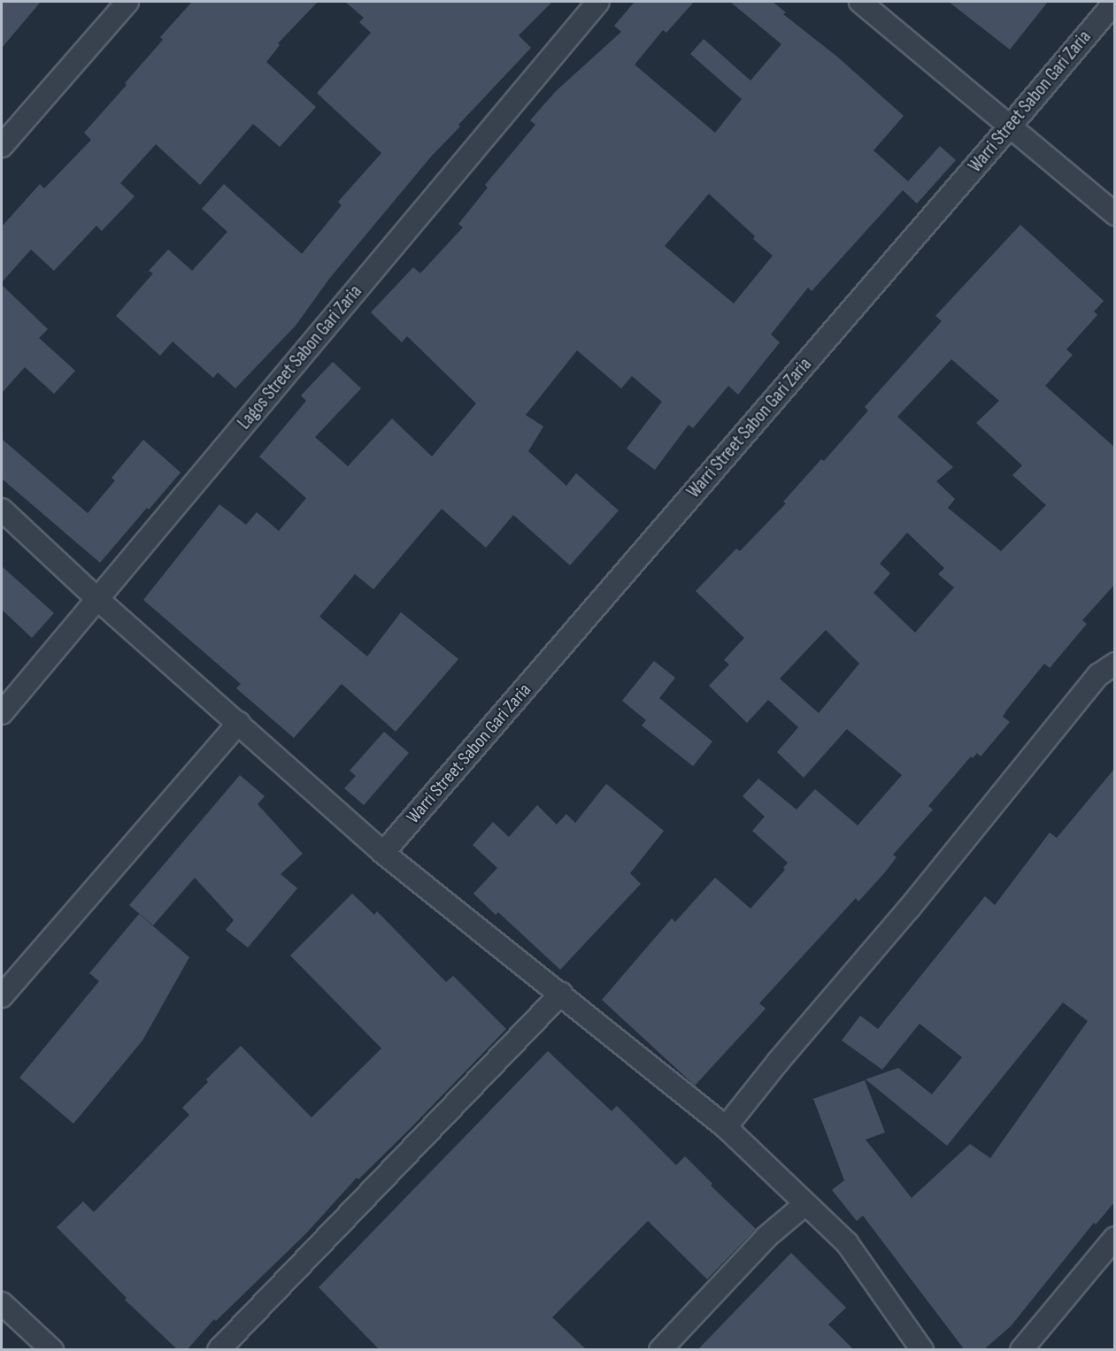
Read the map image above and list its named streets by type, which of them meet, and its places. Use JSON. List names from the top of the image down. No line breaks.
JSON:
{"streets":{"street":["Warri Street Sabon Gari Zaria","Lagos Street Sabon Gari Zaria"]}}
